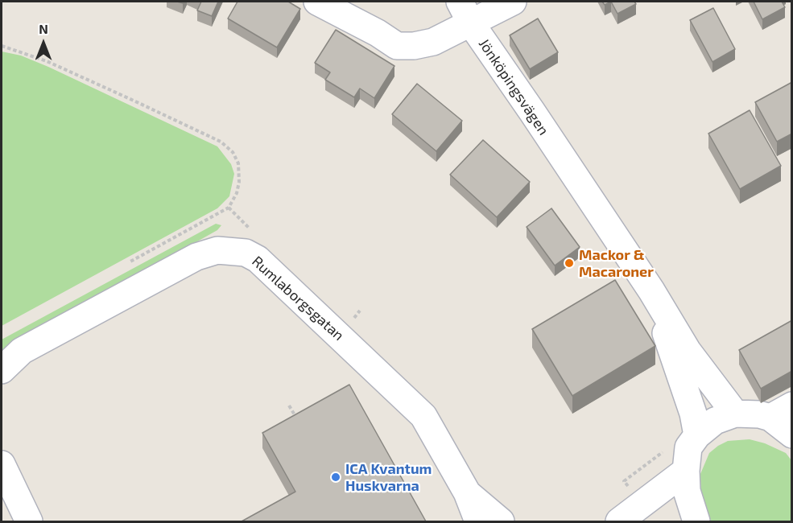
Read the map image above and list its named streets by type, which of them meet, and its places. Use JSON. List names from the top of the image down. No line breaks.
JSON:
{"streets":{"street":["Jönköpingsvägen","Rumlaborgsgatan"]},"places":["Mackor & Macaroner","ICA Kvantum Huskvarna"],"north":"top"}
